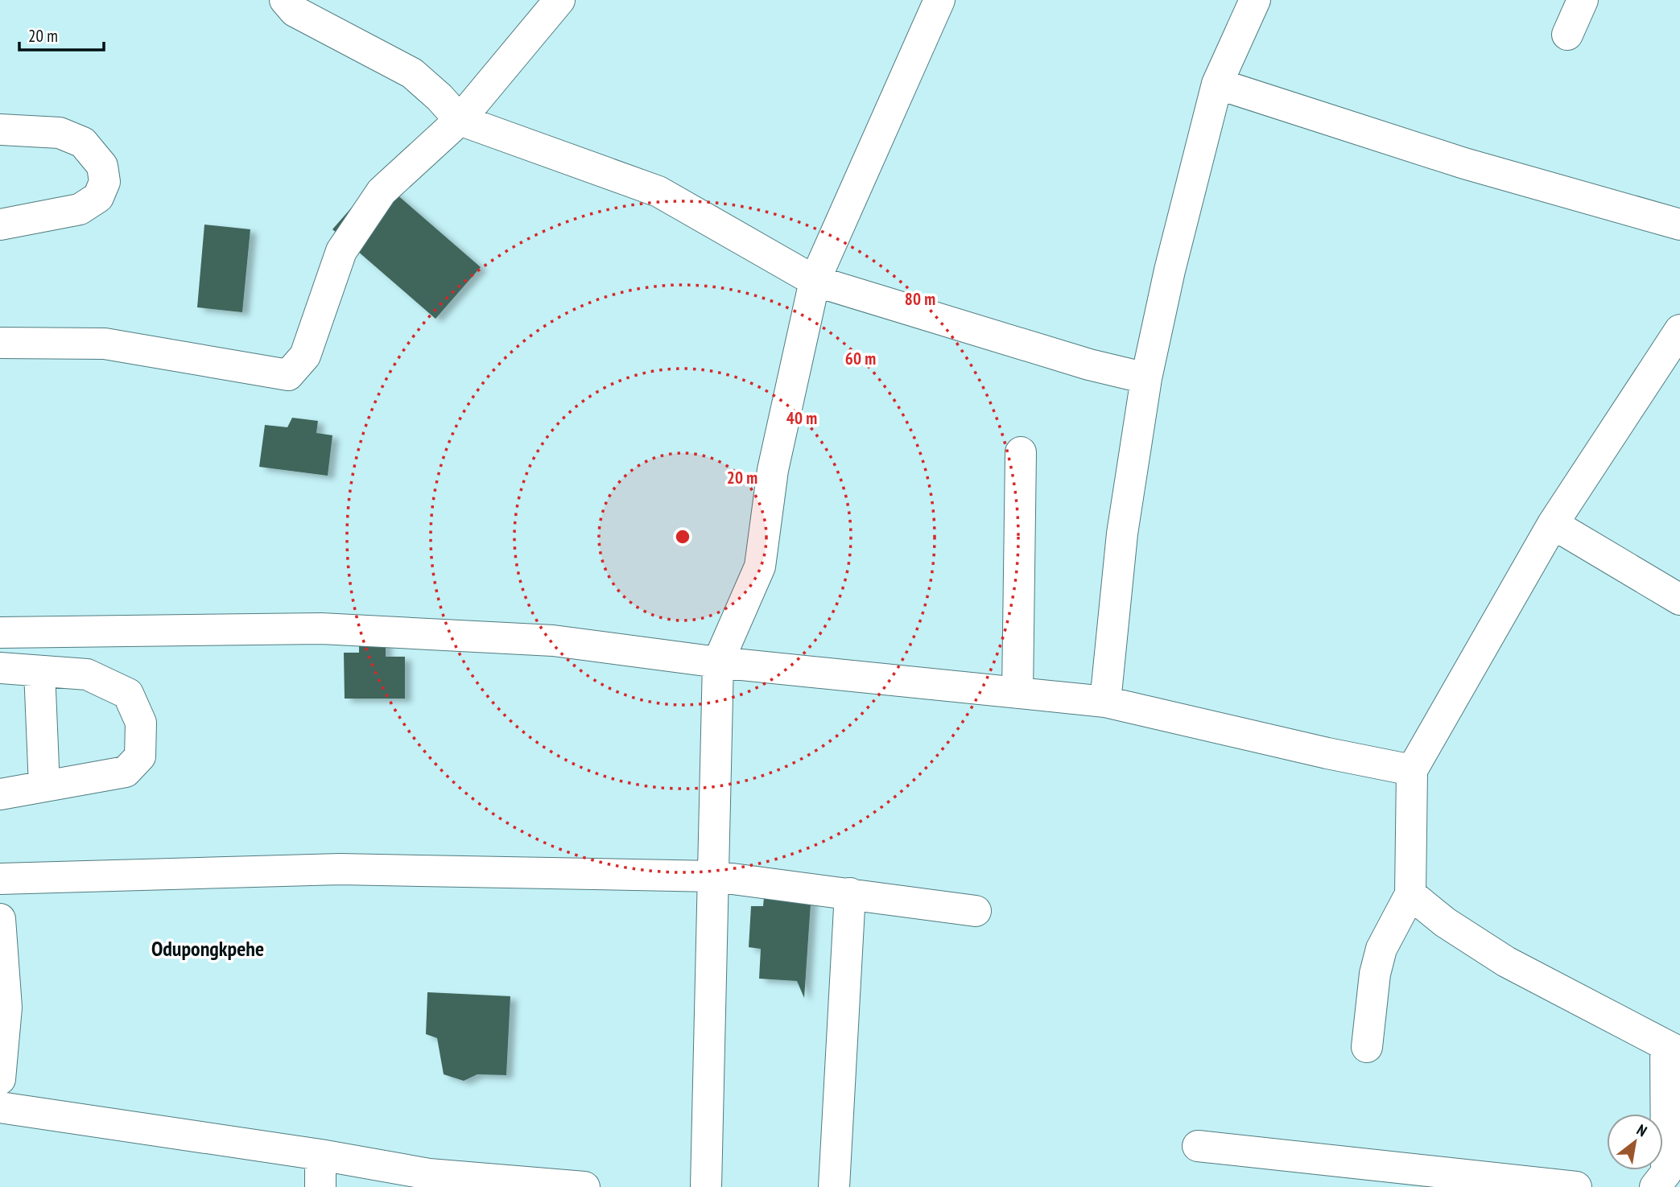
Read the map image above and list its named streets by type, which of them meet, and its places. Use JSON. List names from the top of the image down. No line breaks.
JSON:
{"districts":["Odupongkpehe"],"scale_bar":"20 m","north":"top right","rings":["80 m","60 m","40 m","20 m"]}
